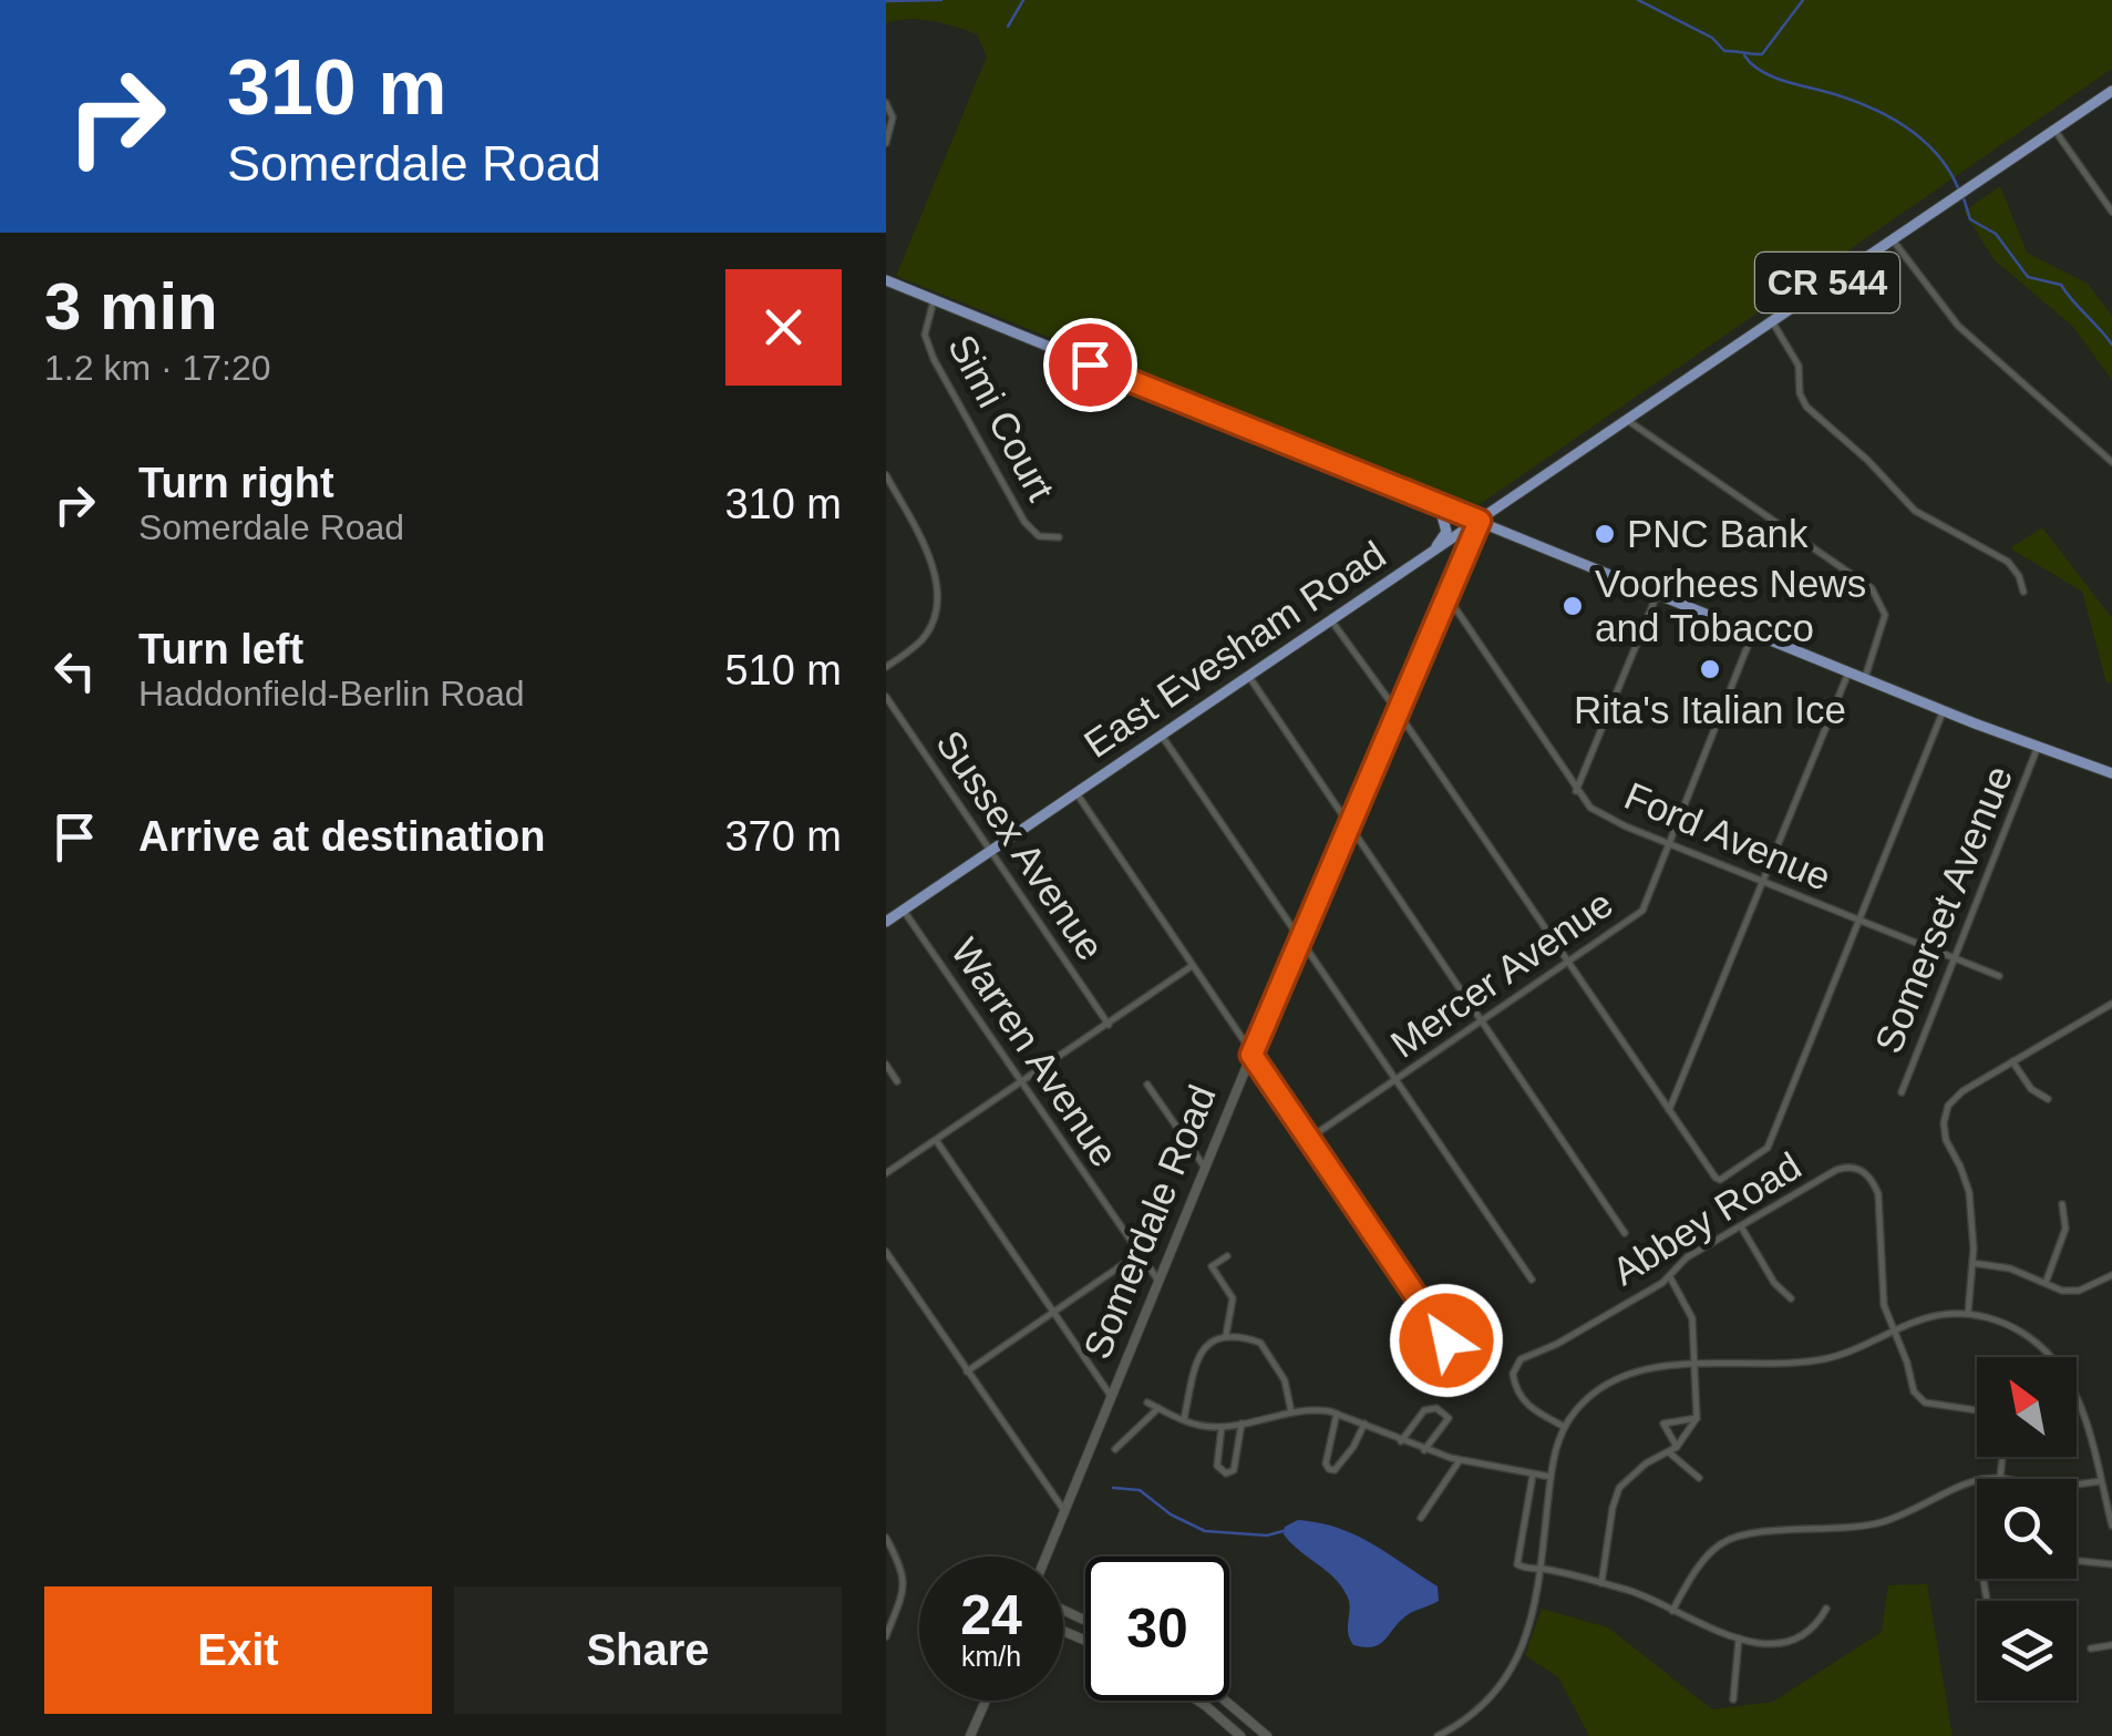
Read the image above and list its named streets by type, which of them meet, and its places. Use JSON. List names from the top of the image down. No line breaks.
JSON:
{"streets":{"main road":["CR 544","East Evesham Road","Somerdale Road"],"street":["Simi Court","Ford Avenue","Sussex Avenue","Somerset Avenue","Mercer Avenue","Warren Avenue","Abbey Road"]},"crossings":[["East Evesham Road","Sussex Avenue"],["East Evesham Road","Warren Avenue"],["East Evesham Road","Somerdale Road"],["Ford Avenue","Somerset Avenue"],["Ford Avenue","Mercer Avenue"],["Ford Avenue","Somerdale Road"],["Warren Avenue","Somerdale Road"]],"places":["PNC Bank","Voorhees News and Tobacco","Rita's Italian Ice"],"north":"top left","page":{"turn":["310 m","Somerdale Road"],"heading":["3 min","1.2 km · 17:20"],"list":[{"name":"Turn right","note":"Somerdale Road","value":"310 m"},{"name":"Turn left","note":"Haddonfield-Berlin Road","value":"510 m"},{"name":"Arrive at destination","value":"370 m"}],"speed":"24 km/h","limit":"30","buttons":["Exit","Share"]}}
